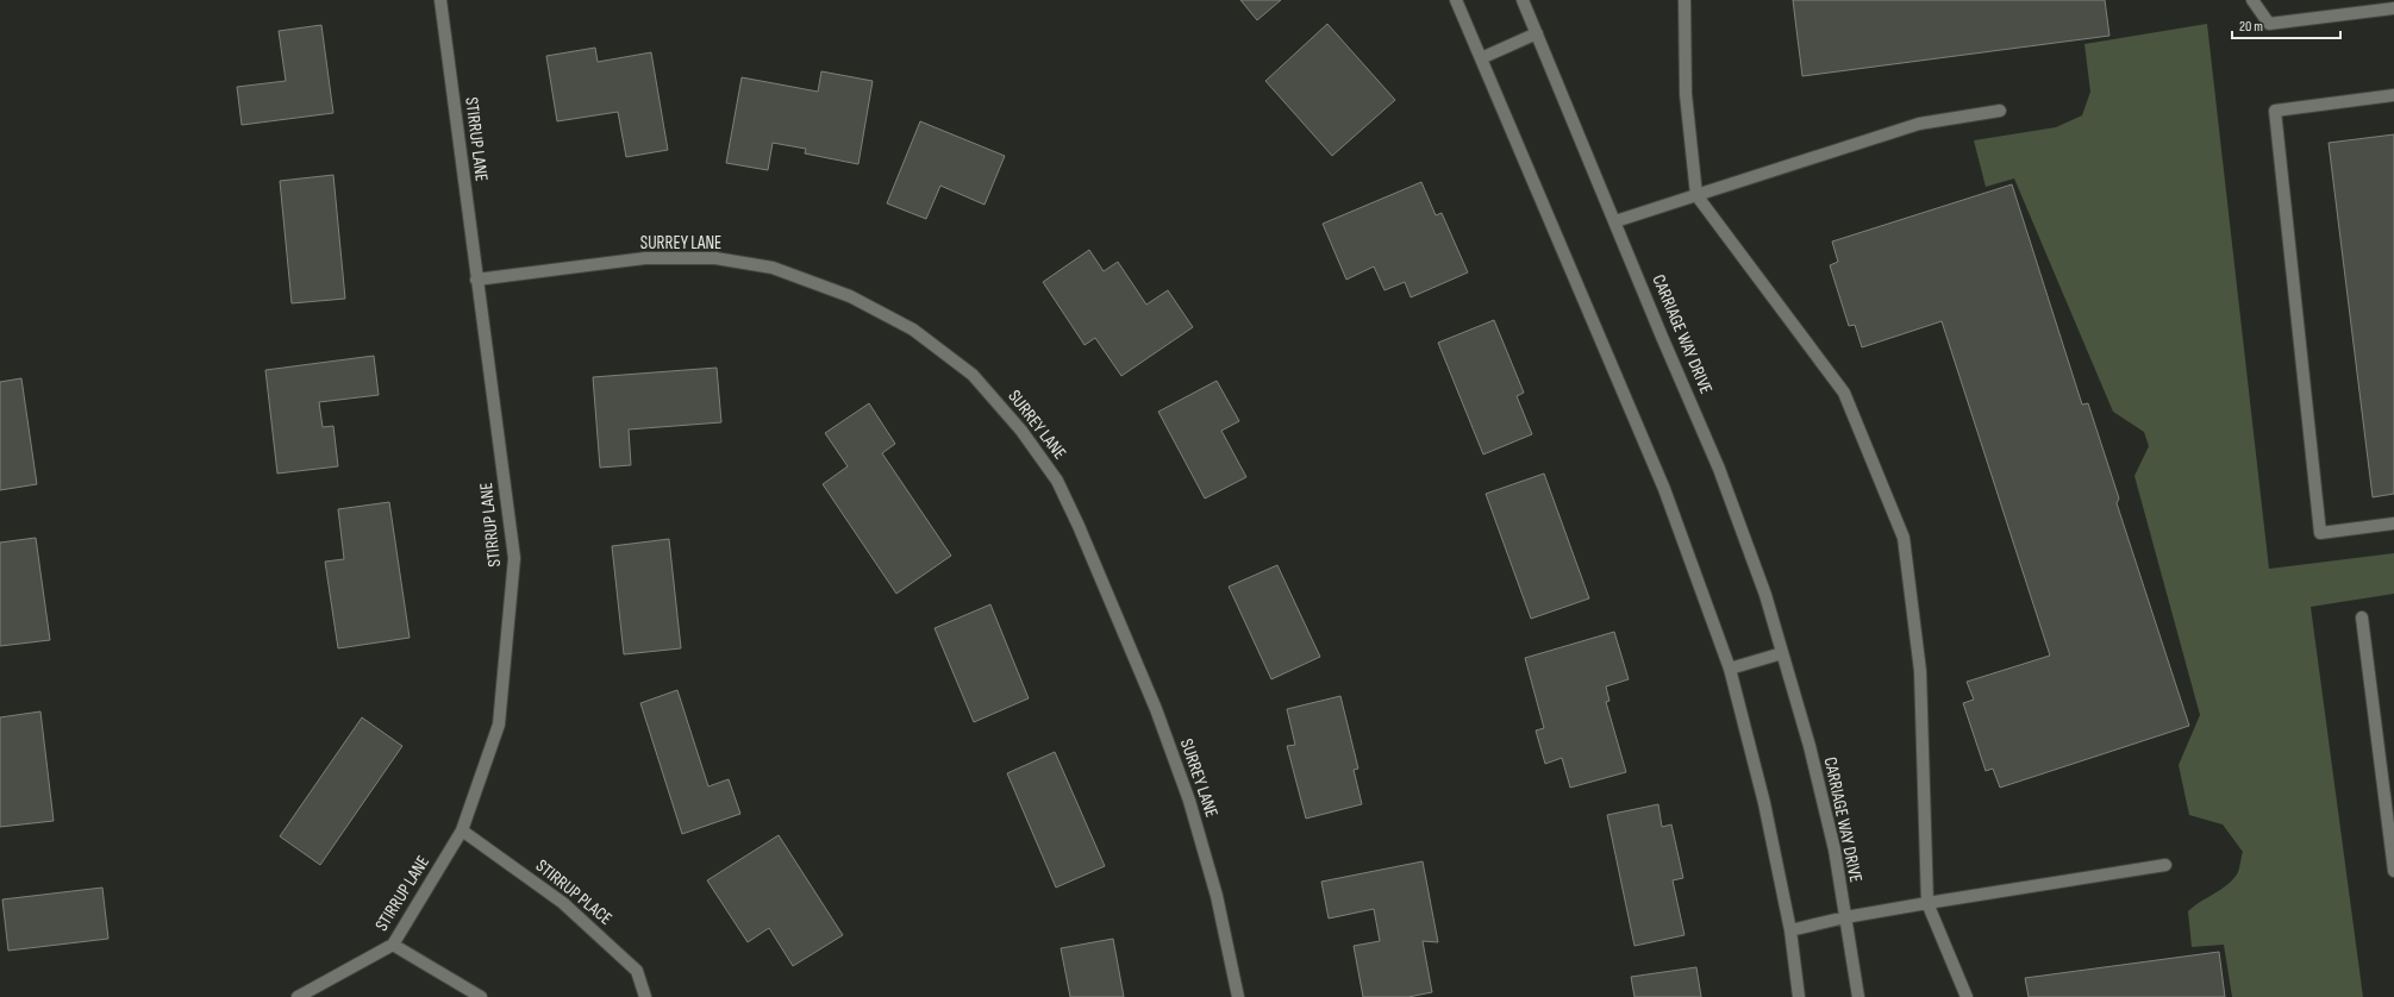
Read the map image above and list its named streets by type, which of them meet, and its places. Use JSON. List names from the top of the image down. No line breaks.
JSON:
{"streets":{"street":["STIRRUP LANE","SURREY LANE","CARRIAGE WAY DRIVE","STIRRUP PLACE"]},"crossings":[["STIRRUP LANE","SURREY LANE"],["STIRRUP LANE","STIRRUP PLACE"]],"scale_bar":"20 m"}
